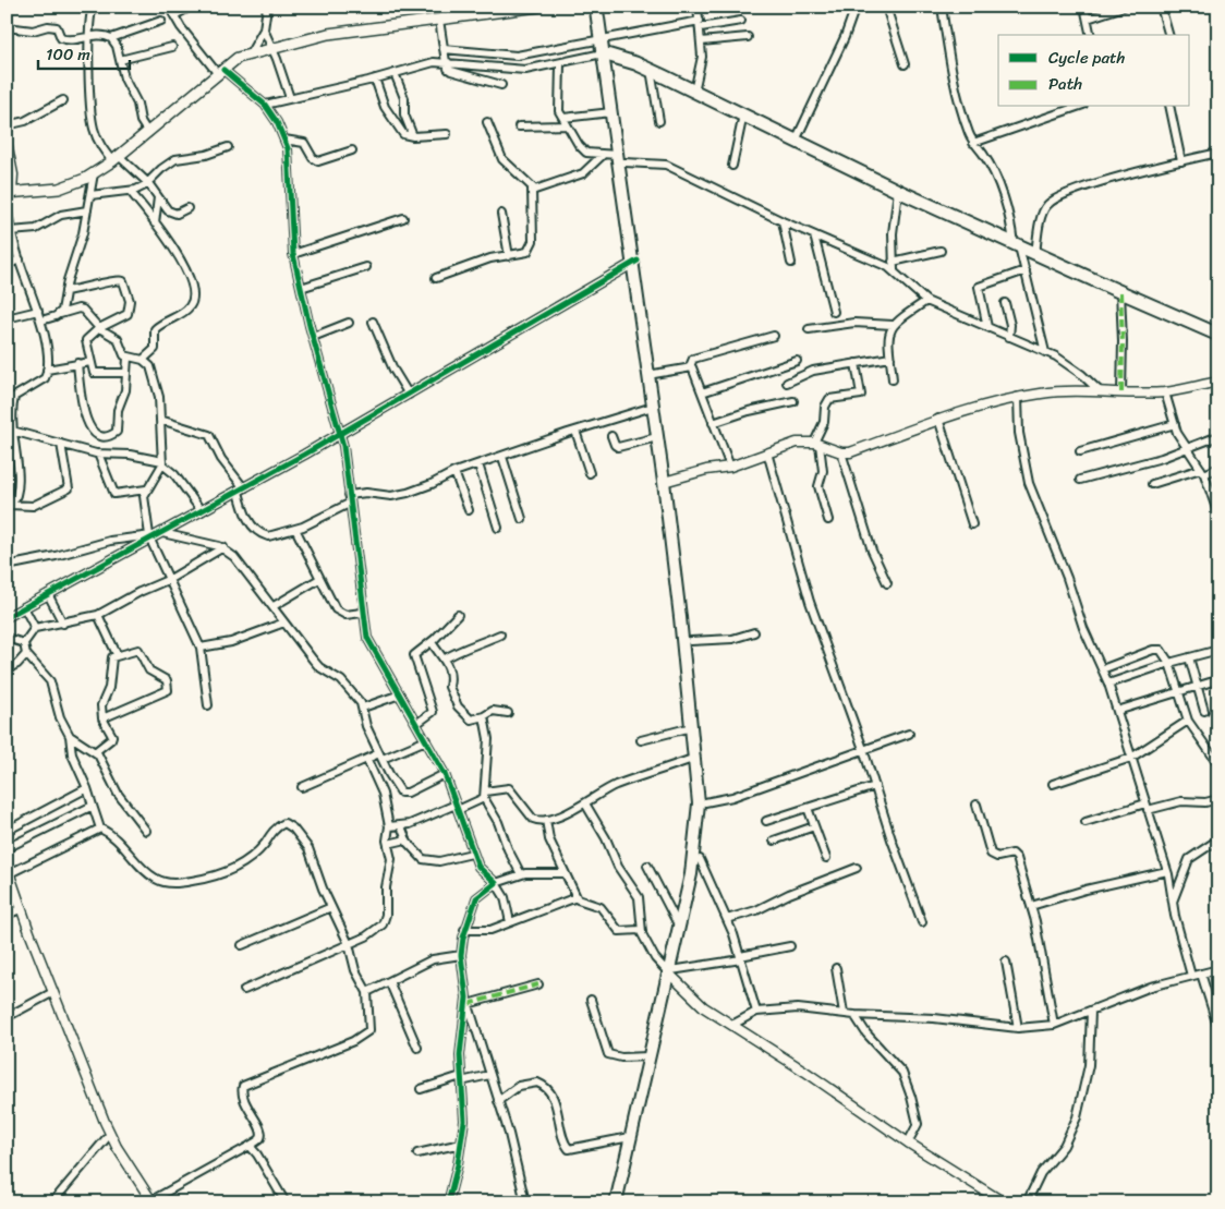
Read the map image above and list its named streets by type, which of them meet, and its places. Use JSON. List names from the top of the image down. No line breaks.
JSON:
{"legend":["Cycle path","Path"],"scale_bar":"100 m"}
